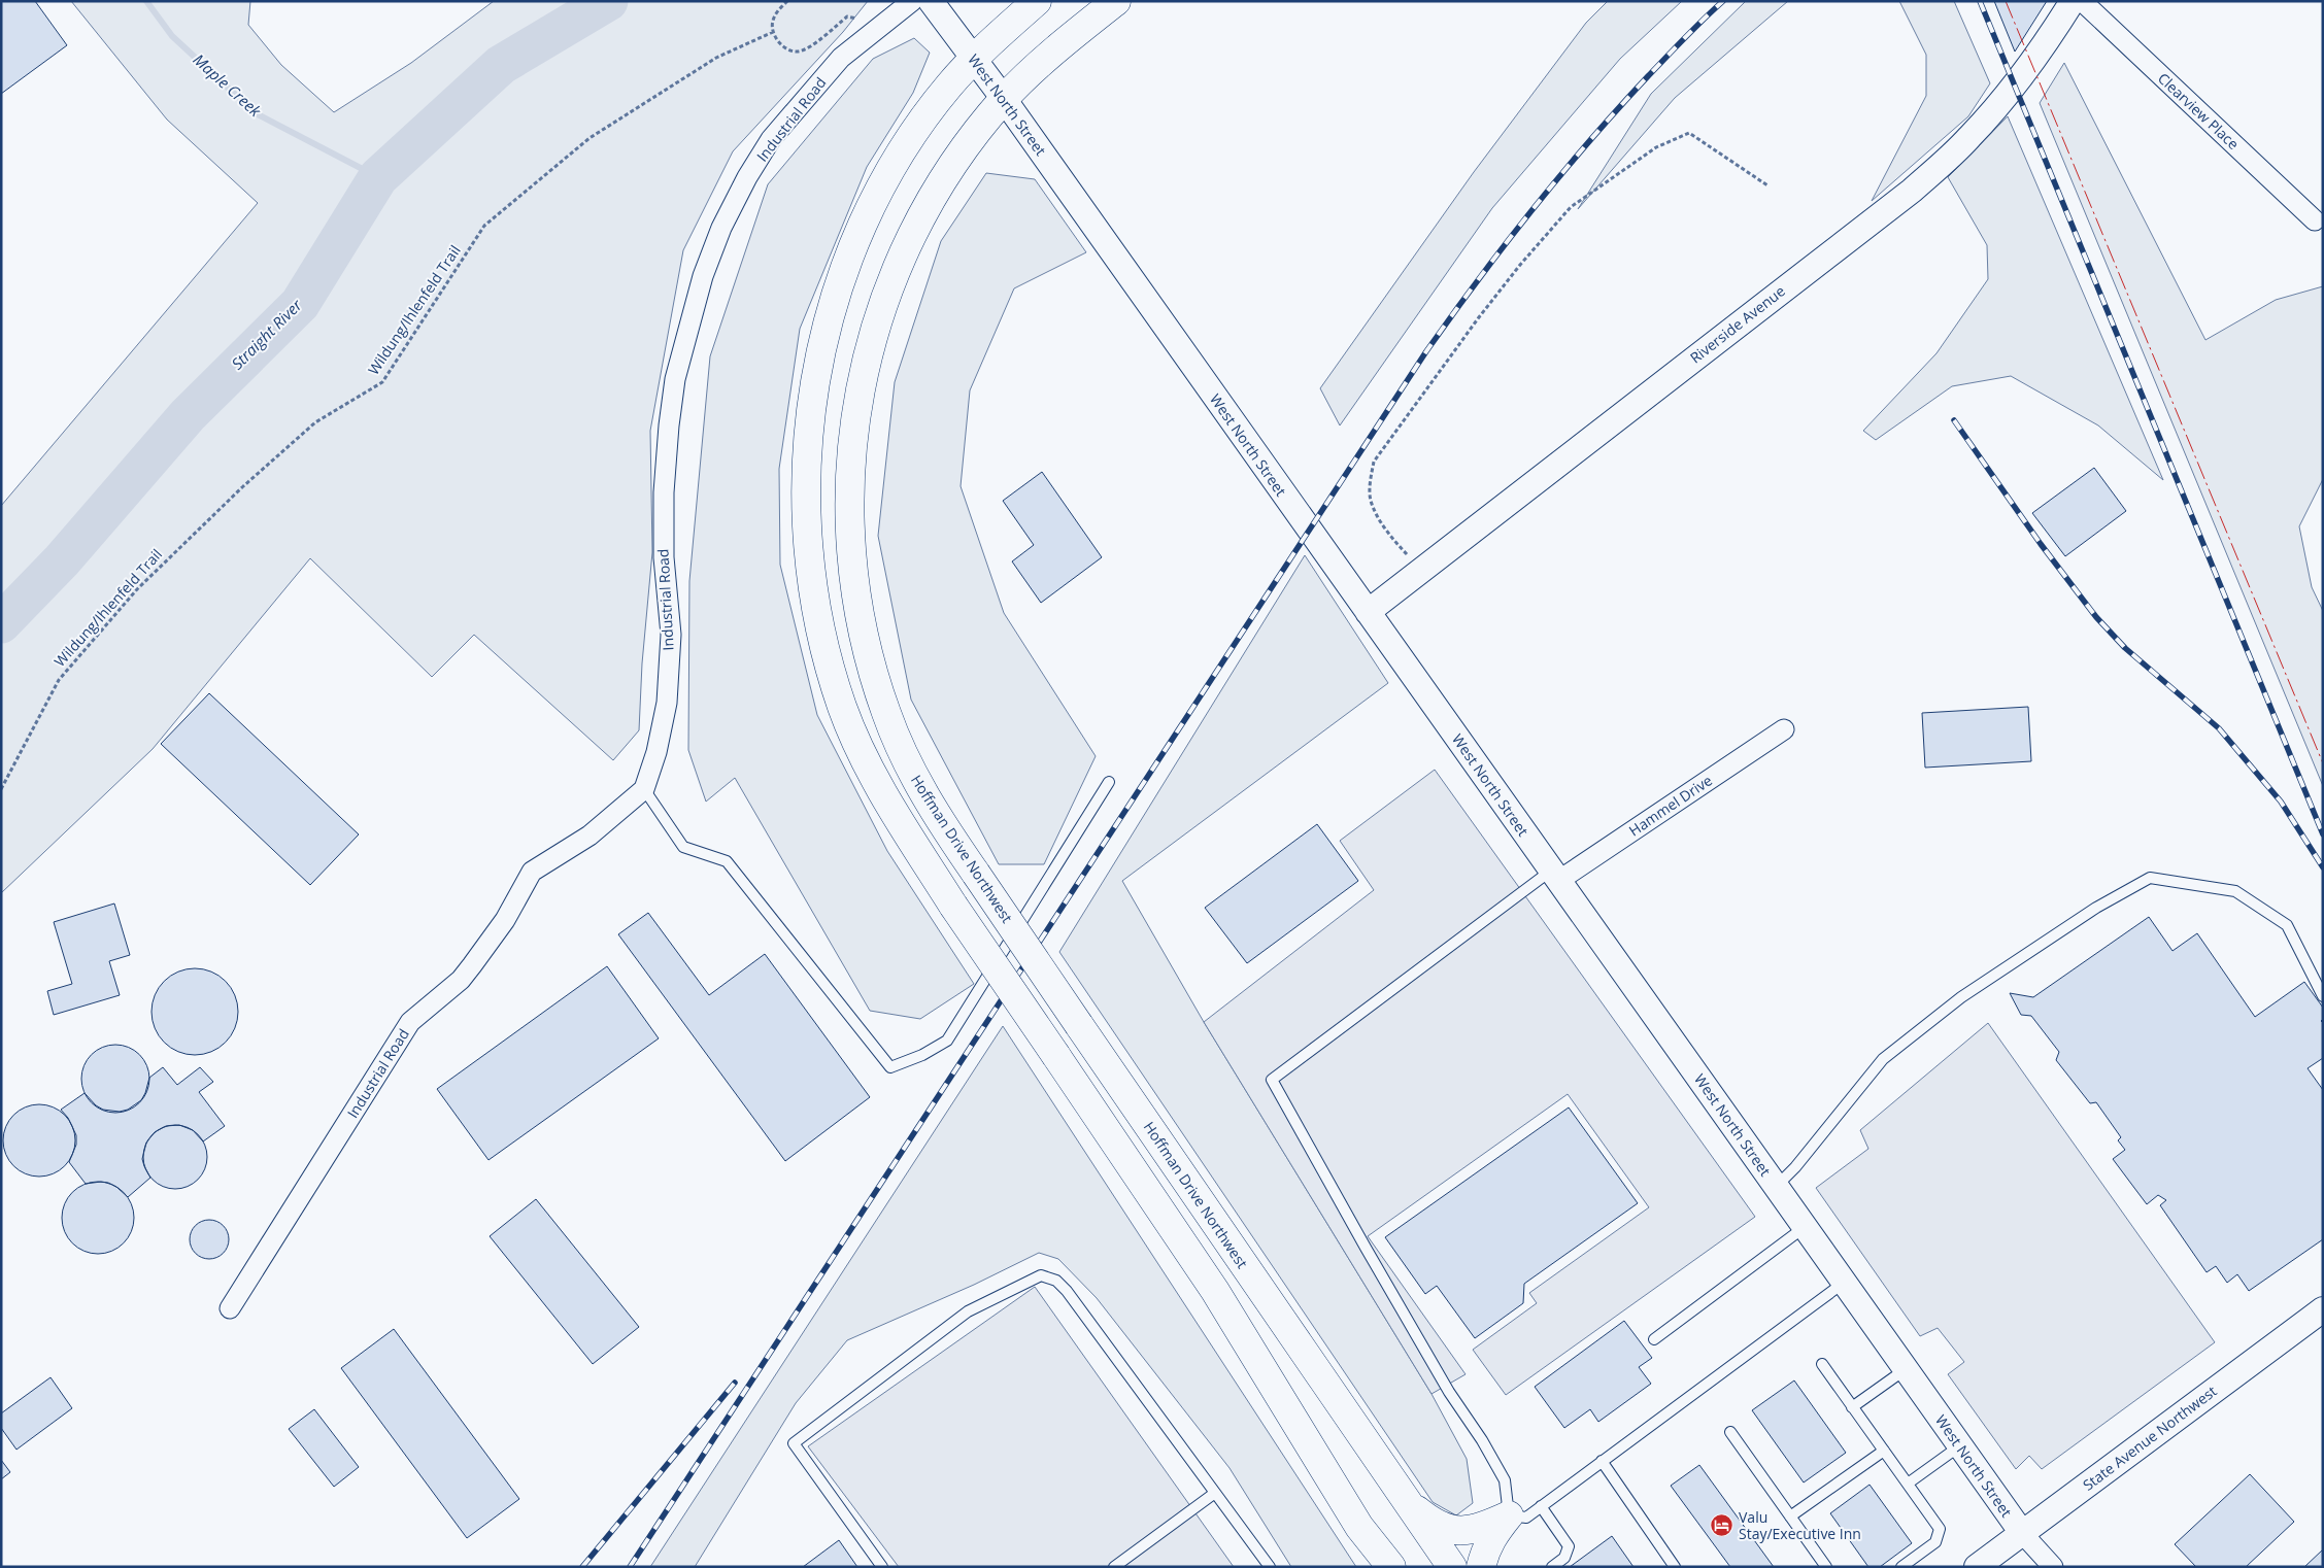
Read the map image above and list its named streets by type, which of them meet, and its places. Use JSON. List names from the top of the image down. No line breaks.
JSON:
{"streets":{"main road":["Hoffman Drive Northwest"],"street":["West North Street","Clearview Place","Industrial Road","Riverside Avenue","Hammel Drive","State Avenue Northwest"],"path":["Wildung/Ihlenfeld Trail"]},"crossings":[["West North Street","Riverside Avenue"],["West North Street","Hammel Drive"],["West North Street","Hoffman Drive Northwest"],["West North Street","State Avenue Northwest"]],"water":["Maple Creek","Straight River"],"places":{"hotel":["Valu Stay/Executive Inn"]}}
